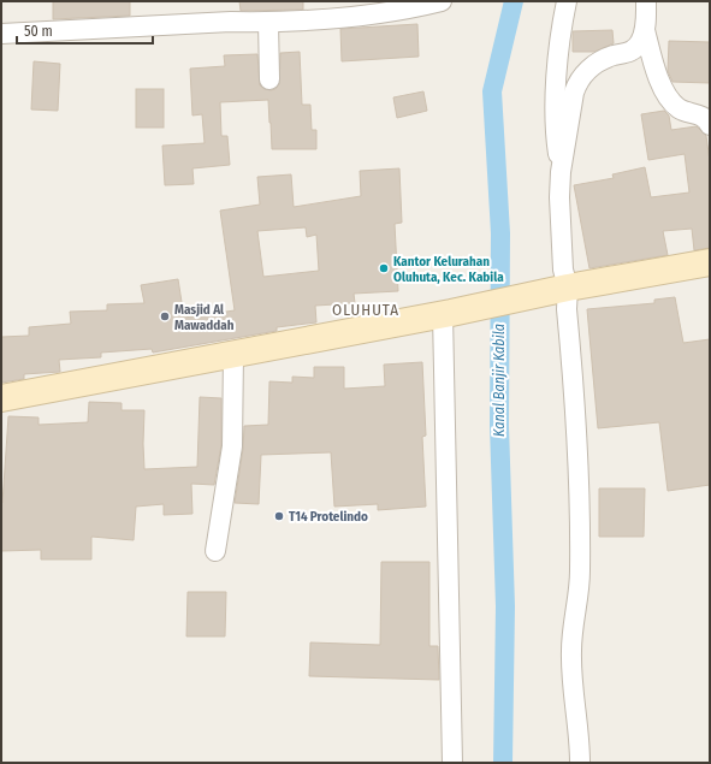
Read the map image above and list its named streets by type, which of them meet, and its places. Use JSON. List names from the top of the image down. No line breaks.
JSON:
{"districts":["OLUHUTA"],"water":["Kanal Banjir Kabila"],"places":["Kantor Kelurahan Oluhuta, Kec. Kabila","Masjid Al Mawaddah","T14 Protelindo"],"scale_bar":"50 m"}
